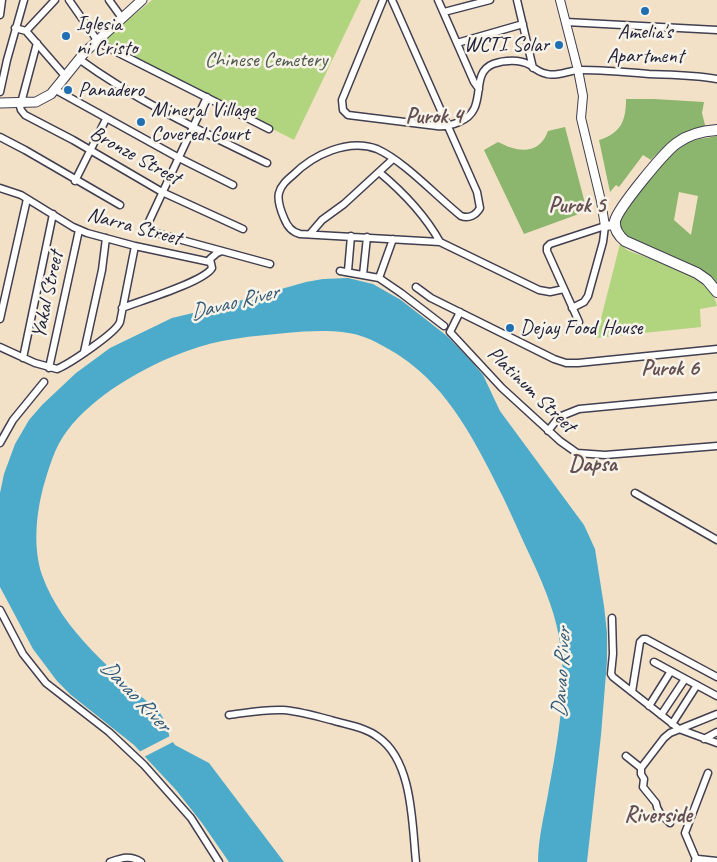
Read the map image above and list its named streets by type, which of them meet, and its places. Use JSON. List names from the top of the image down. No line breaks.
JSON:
{"streets":{"street":["Bronze Street","Narra Street","Yakal Street","Platinum Street"]},"crossings":[["Narra Street","Yakal Street"]],"districts":["Purok 4","Purok 5","Purok 6","Dapsa","Riverside"],"water":["Davao River"],"parks":["Chinese Cemetery"],"places":["Amelia's Apartment","Iglesia ni Cristo","WCTI Solar","Panadero","Mineral Village Covered Court","Dejay Food House"]}
